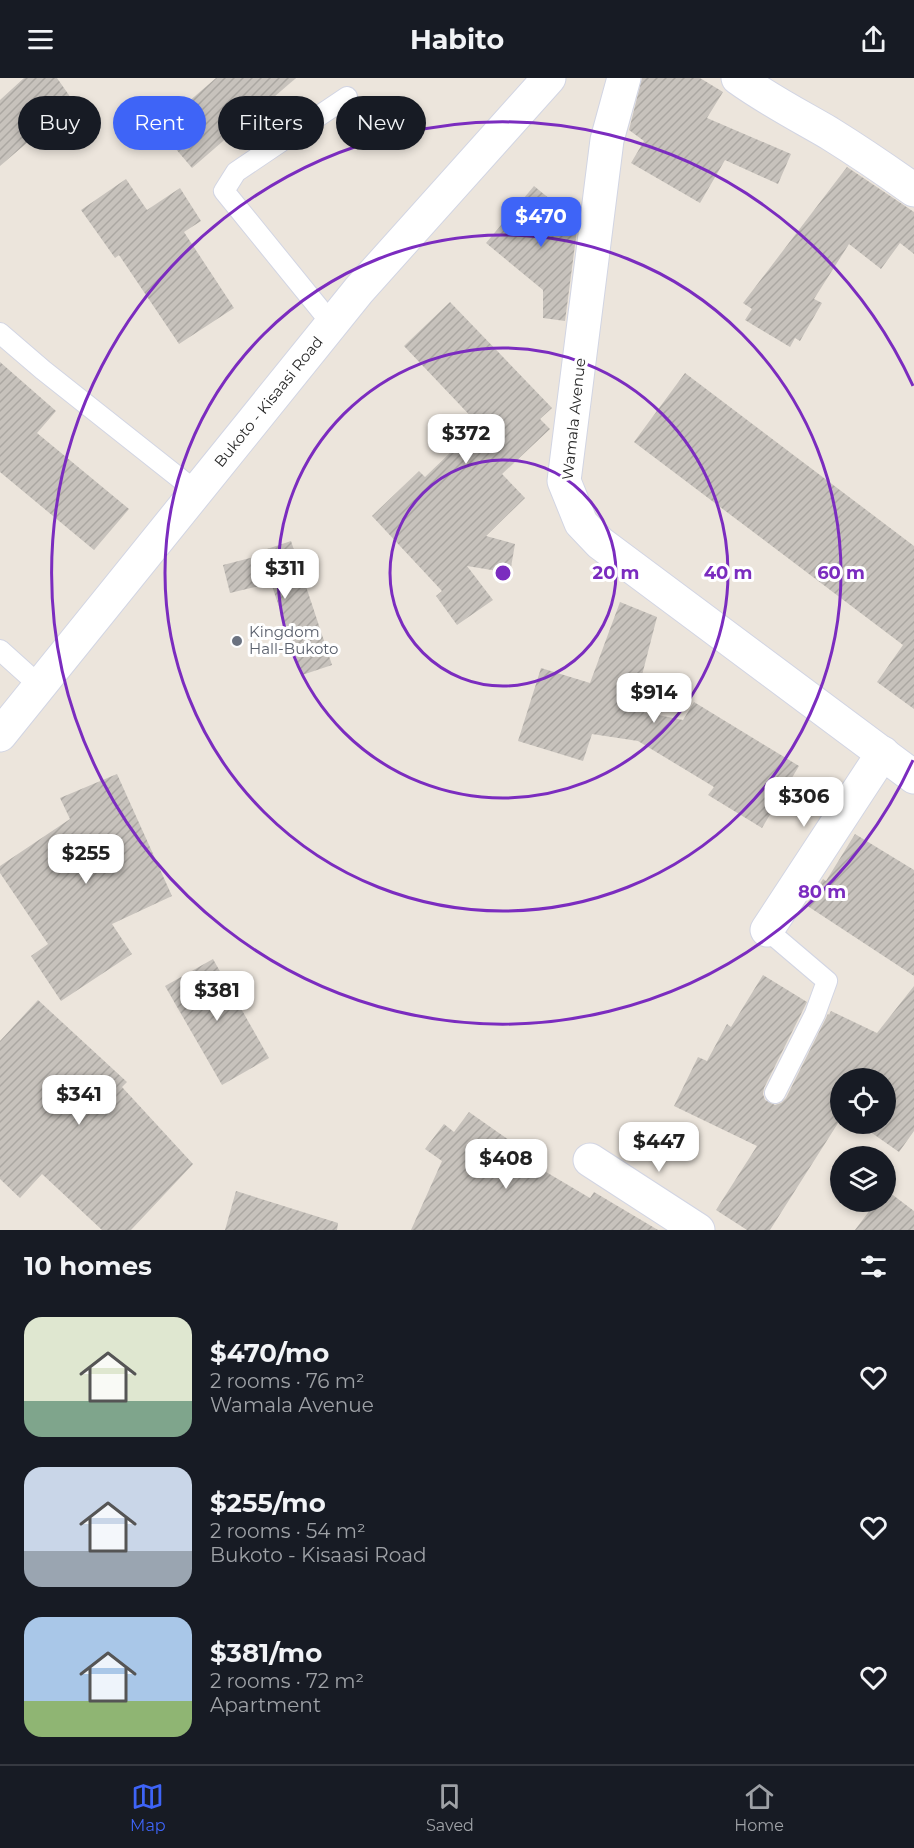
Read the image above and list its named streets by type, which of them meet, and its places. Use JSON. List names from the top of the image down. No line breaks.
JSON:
{"streets":{"street":["Bukoto - Kisaasi Road","Wamala Avenue"]},"places":["Kingdom Hall-Bukoto"],"page":{"header":"Habito","chip":["Buy","Rent","Filters","New"],"price":["$470","$372","$311","$914","$306","$255","$381","$341","$447","$408"],"heading":"10 homes","list":[{"name":"$470/mo","note":"2 rooms · 76 m² · Wamala Avenue"},{"name":"$255/mo","note":"2 rooms · 54 m² · Bukoto - Kisaasi Road"},{"name":"$381/mo","note":"2 rooms · 72 m² · Apartment"}],"tabs":["Map","Saved","Home"]},"rings":["20 m","40 m","60 m","80 m"]}
